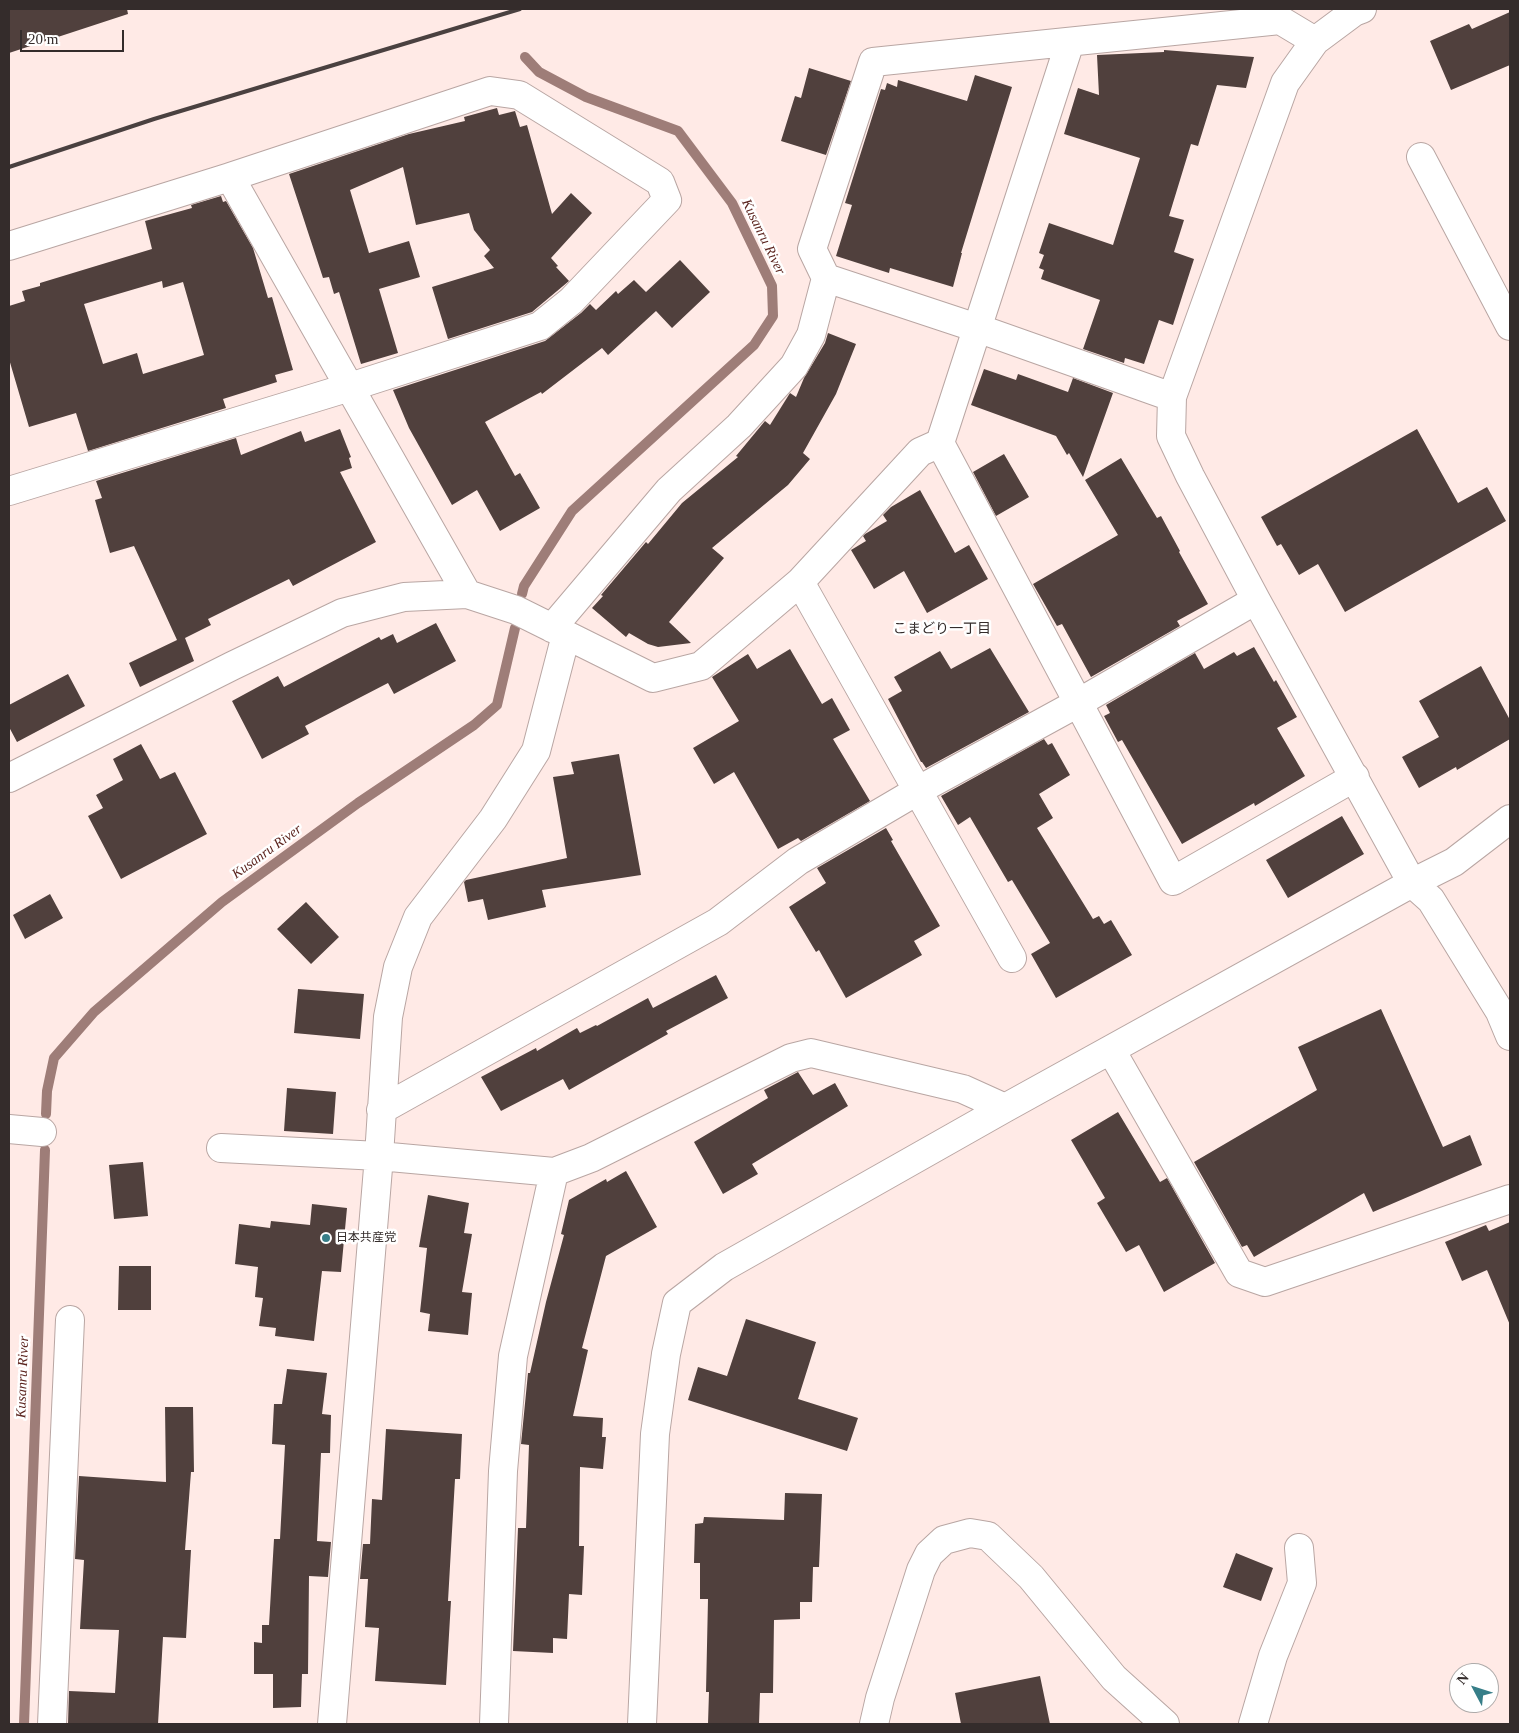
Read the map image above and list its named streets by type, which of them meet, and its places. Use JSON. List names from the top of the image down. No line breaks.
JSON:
{"districts":["こまどり一丁目"],"water":["Kusanru River"],"places":["日本共産党"],"scale_bar":"20 m","north":"top left"}
